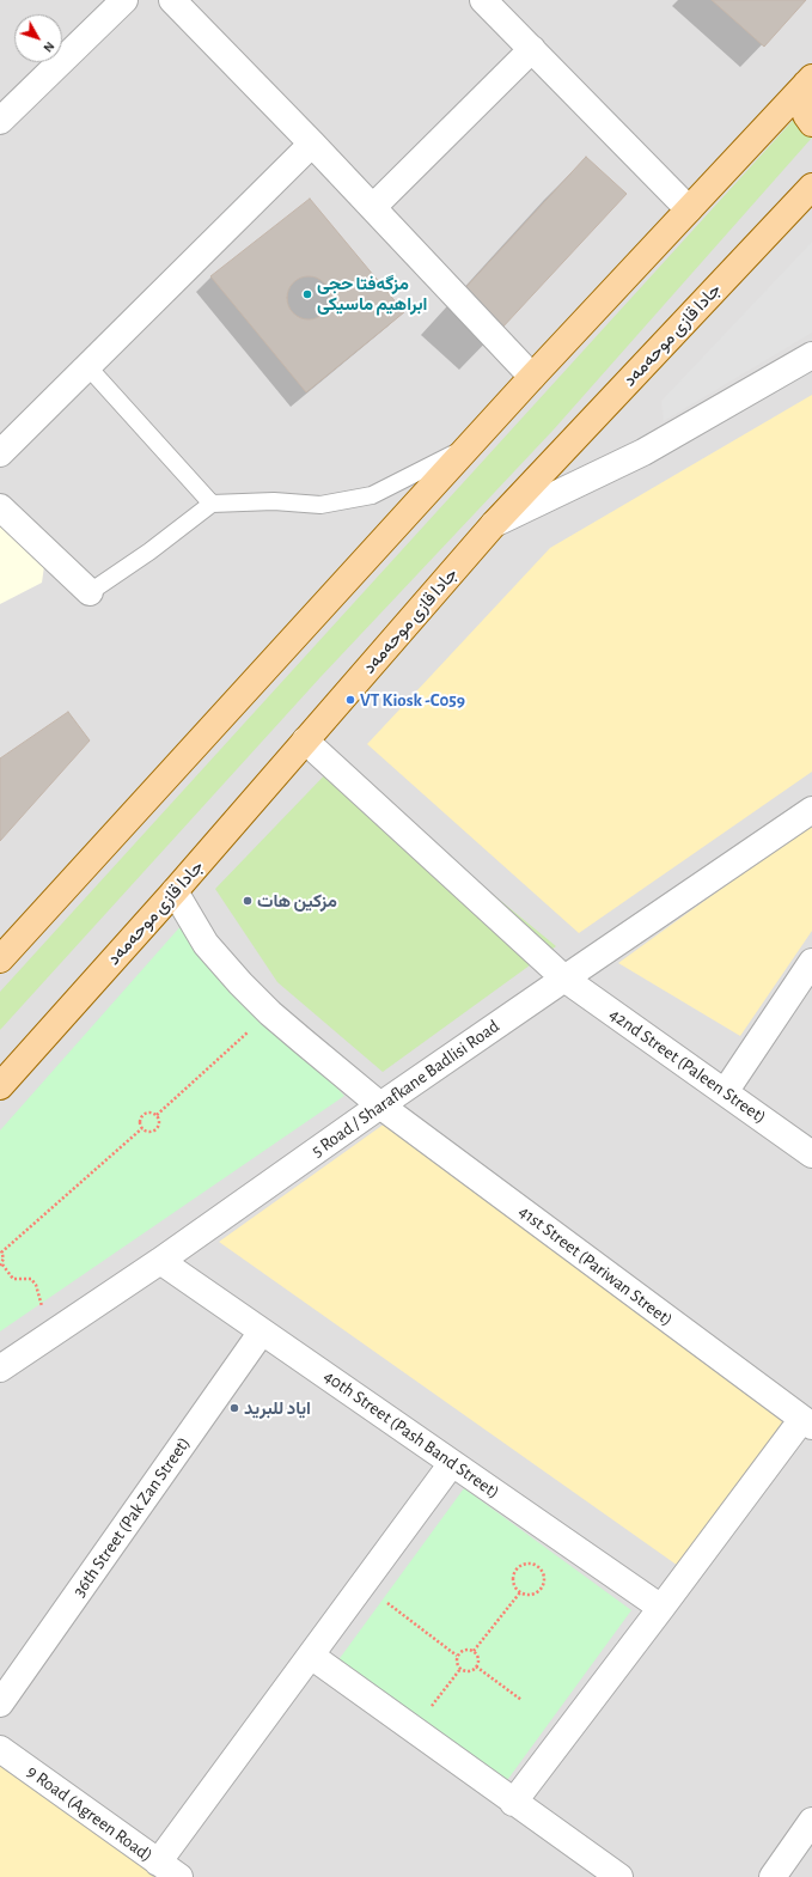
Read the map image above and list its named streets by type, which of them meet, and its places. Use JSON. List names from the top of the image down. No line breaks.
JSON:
{"streets":{"main road":["جادا قازی موحەمەد"],"street":["42nd Street (Paleen Street)","5 Road / Sharafkane Badlisi Road","41st Street (Pariwan Street)","40th Street (Pash Band Street)","36th Street (Pak Zan Street)","9 Road (Agreen Road)"]},"crossings":[["جادا قازی موحەمەد","42nd Street (Paleen Street)"],["جادا قازی موحەمەد","41st Street (Pariwan Street)"],["42nd Street (Paleen Street)","5 Road / Sharafkane Badlisi Road"],["5 Road / Sharafkane Badlisi Road","41st Street (Pariwan Street)"],["5 Road / Sharafkane Badlisi Road","40th Street (Pash Band Street)"],["40th Street (Pash Band Street)","36th Street (Pak Zan Street)"]],"places":["مزگه‌فتا حجی ابراهیم ماسیکی","VT Kiosk -C059","مزكين هات","اياد للبريد"],"north":"bottom right"}
